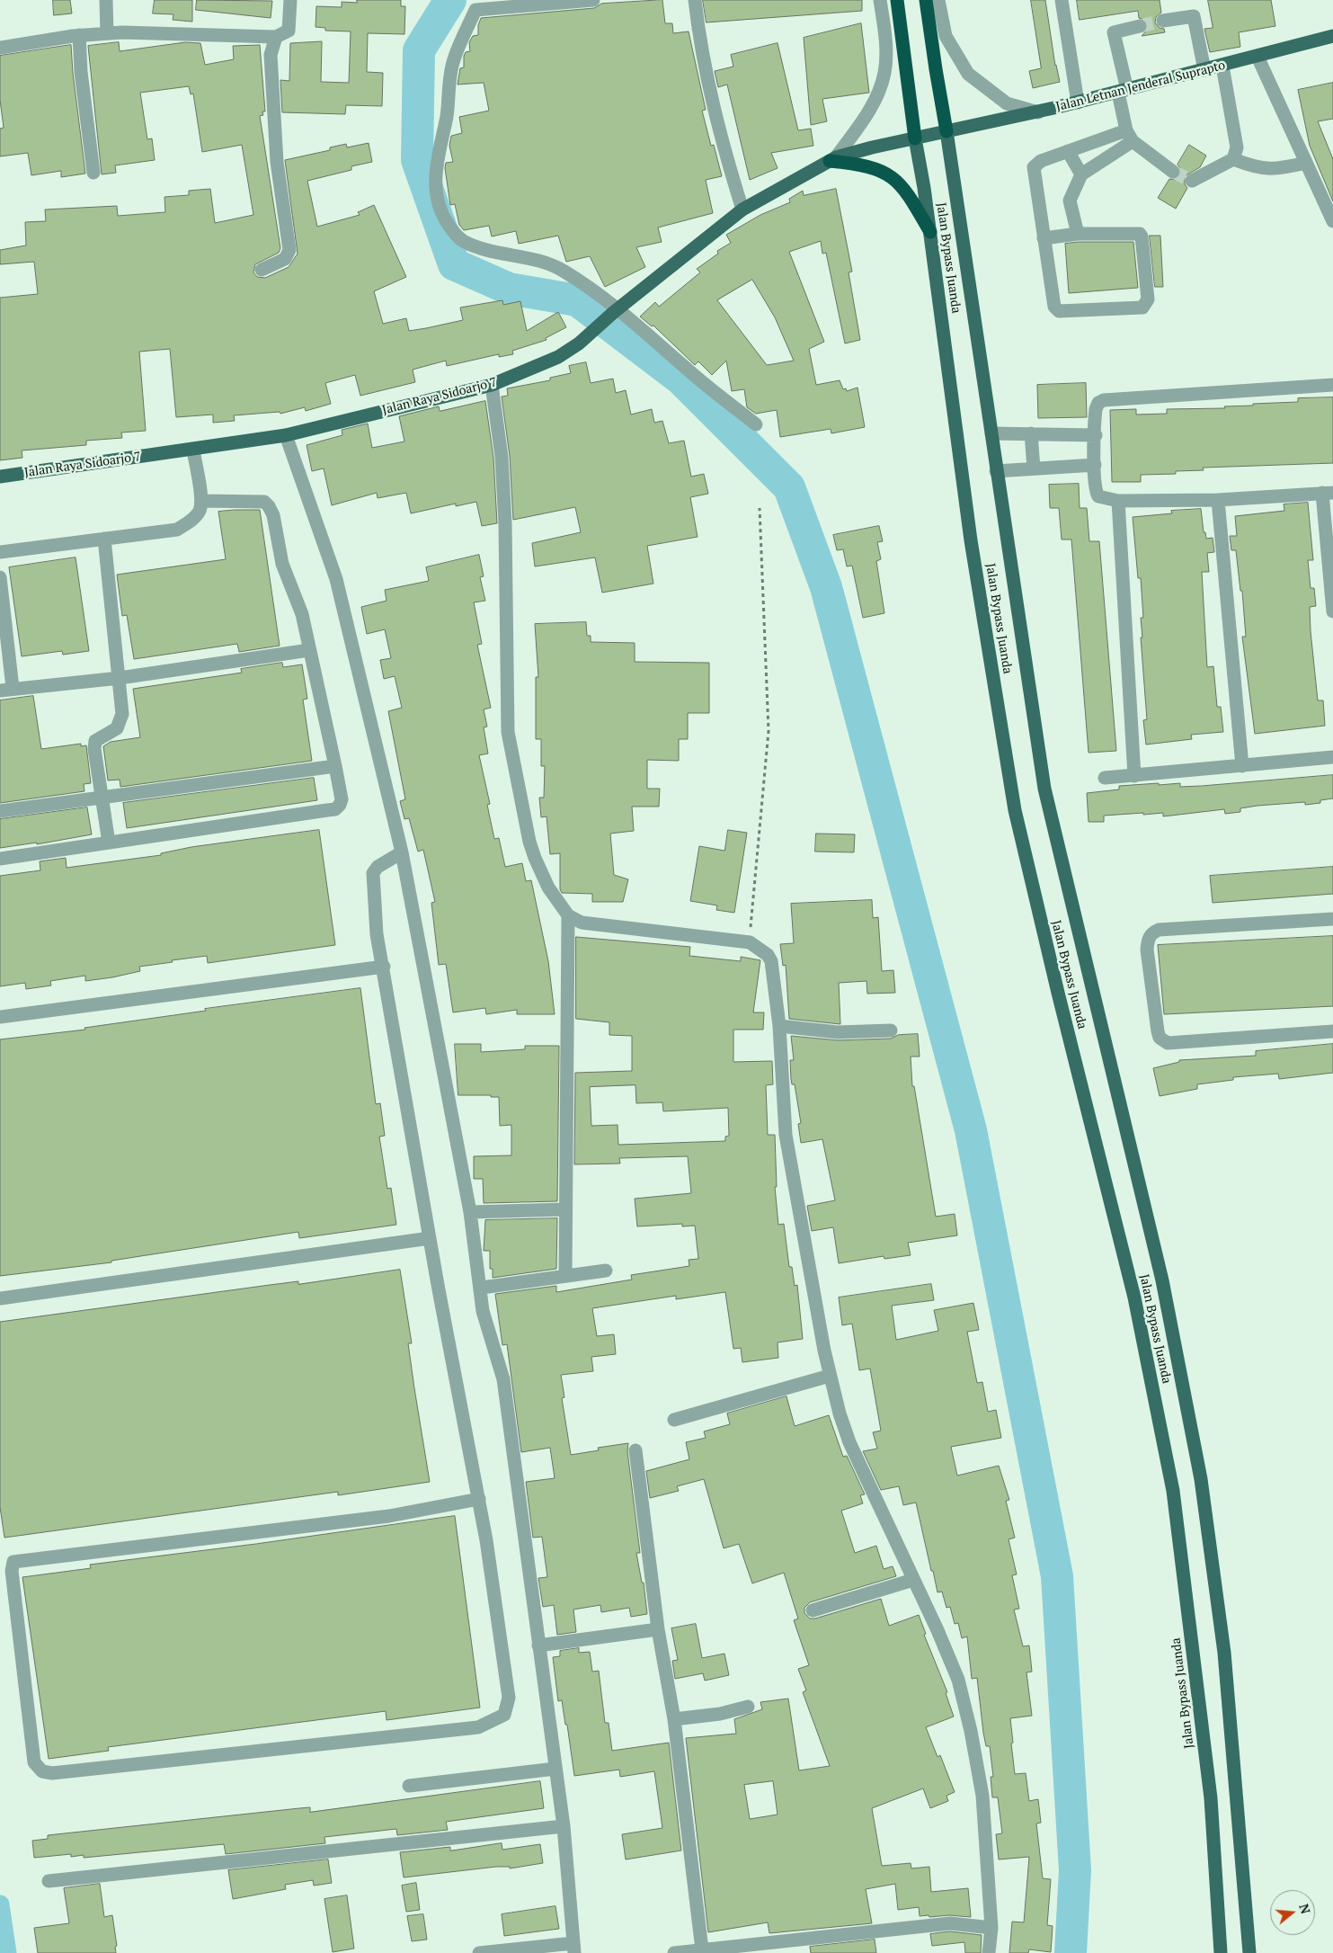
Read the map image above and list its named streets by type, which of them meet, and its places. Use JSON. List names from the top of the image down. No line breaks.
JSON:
{"streets":{"highway":["Jalan Bypass Juanda"],"main road":["Jalan Letnan Jenderal Suprapto","Jalan Raya Sidoarjo 7"]},"crossings":[["Jalan Letnan Jenderal Suprapto","Jalan Bypass Juanda"],["Jalan Letnan Jenderal Suprapto","Jalan Raya Sidoarjo 7"],["Jalan Bypass Juanda","Jalan Raya Sidoarjo 7"]],"north":"right"}
